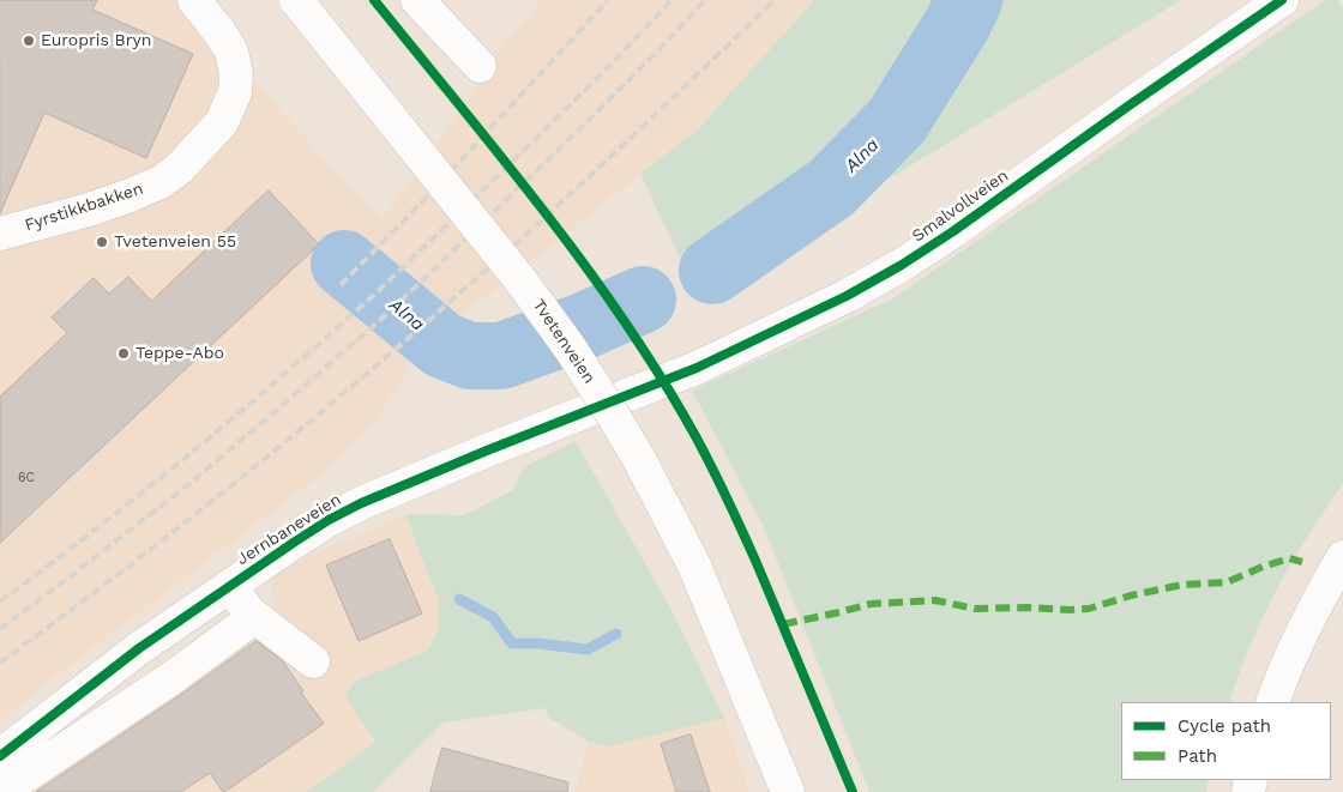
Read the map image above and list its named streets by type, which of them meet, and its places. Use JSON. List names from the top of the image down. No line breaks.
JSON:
{"streets":{"street":["Smalvollveien","Fyrstikkbakken","Tvetenveien","Jernbaneveien"]},"crossings":[["Smalvollveien","Jernbaneveien"]],"water":["Alna"],"places":["Europris Bryn","Tvetenveien 55","Teppe-Abo"],"house_numbers":["6C"],"legend":["Cycle path","Path"]}
